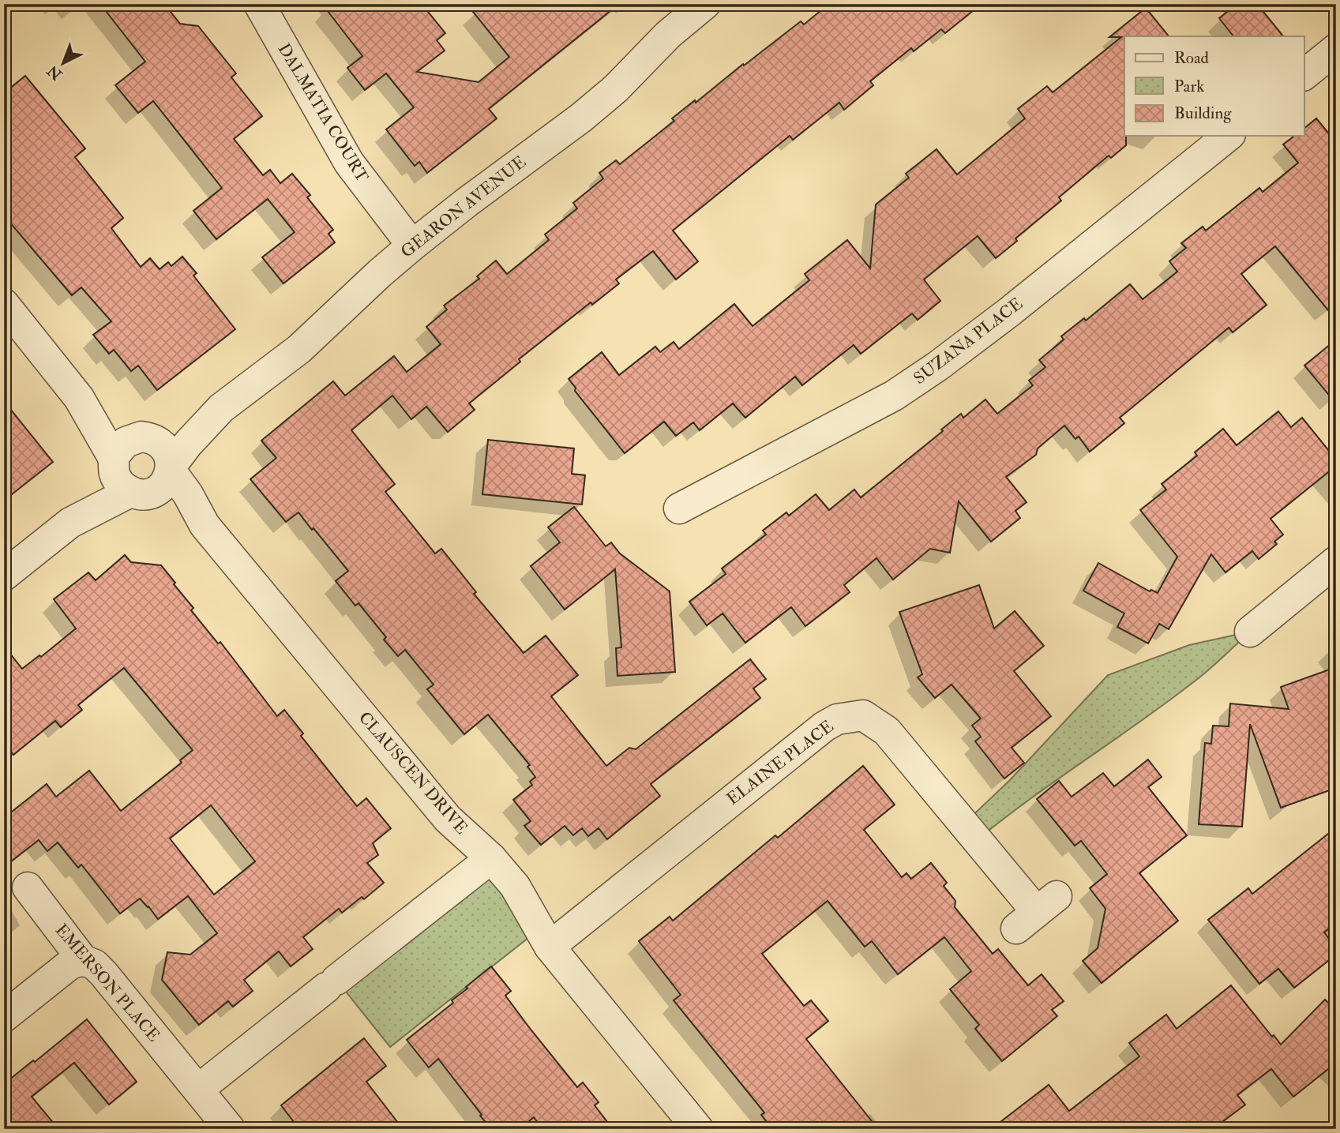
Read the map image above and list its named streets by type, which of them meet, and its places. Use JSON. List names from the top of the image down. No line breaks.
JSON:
{"streets":{"street":["DALMATIA COURT","GEARON AVENUE","SUZANA PLACE","ELAINE PLACE","CLAUSCEN DRIVE","EMERSON PLACE"]},"crossings":[["DALMATIA COURT","GEARON AVENUE"],["ELAINE PLACE","CLAUSCEN DRIVE"]],"legend":["Road","Park","Building"],"north":"bottom left"}
